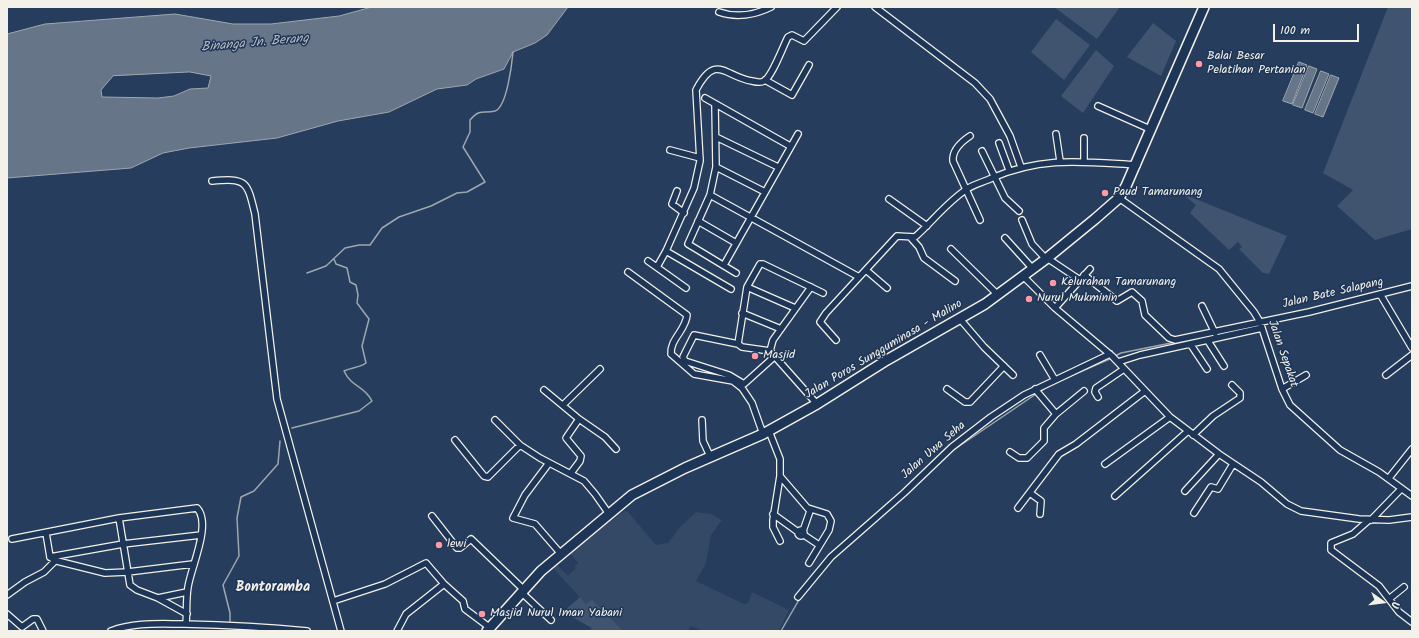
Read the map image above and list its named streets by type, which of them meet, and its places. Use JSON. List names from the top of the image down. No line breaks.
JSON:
{"streets":{"main road":["Jalan Poros Sungguminasa - Malino"],"street":["Jalan Bate Salapang","Jalan Sepakat","Jalan Uwa Seha"]},"crossings":[["Jalan Bate Salapang","Jalan Sepakat"],["Jalan Bate Salapang","Jalan Uwa Seha"],["Jalan Poros Sungguminasa - Malino","Jalan Sepakat"]],"districts":["Bontoramba"],"water":["Binanga Jn. Berang"],"places":["Balai Besar Pelatihan Pertanian","Paud Tamarunang","Kelurahan Tamarunang","Nurul Mukminin","Masjid","lewi","Masjid Nurul Iman Yabani"],"scale_bar":"100 m","north":"right"}
